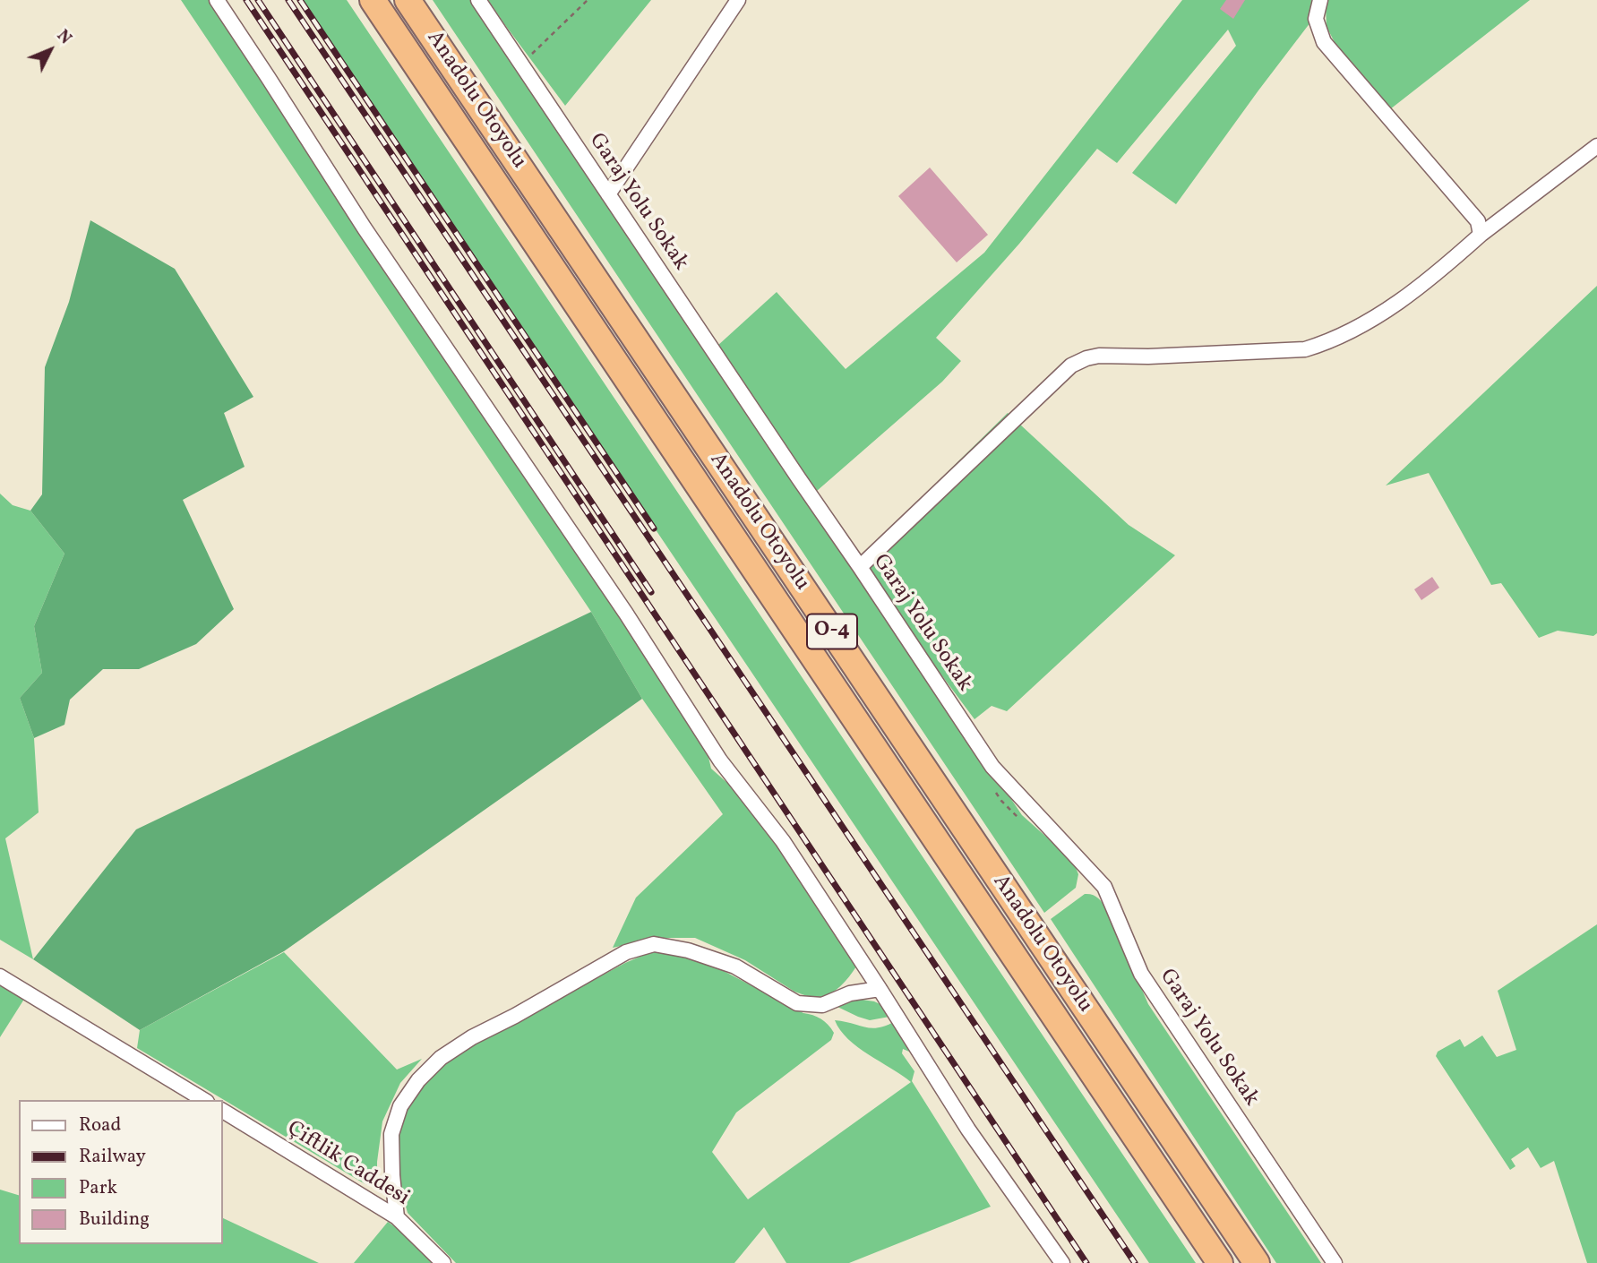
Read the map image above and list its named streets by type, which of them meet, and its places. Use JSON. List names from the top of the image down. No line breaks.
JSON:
{"streets":{"highway":["Anadolu Otoyolu","O-4"],"street":["Garaj Yolu Sokak","Çiftlik Caddesi"]},"legend":["Road","Railway","Park","Building"],"north":"top right"}
